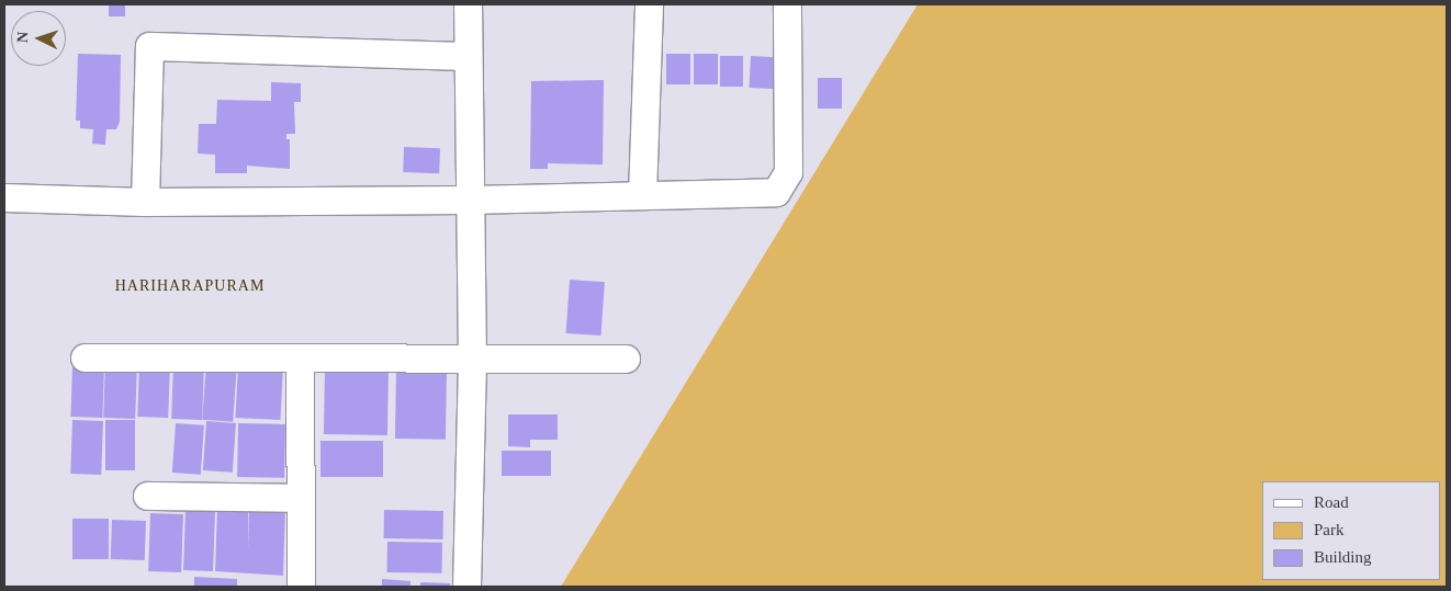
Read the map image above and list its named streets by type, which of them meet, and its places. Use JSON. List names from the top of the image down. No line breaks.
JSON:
{"districts":["HARIHARAPURAM"],"legend":["Road","Park","Building"],"north":"left"}
